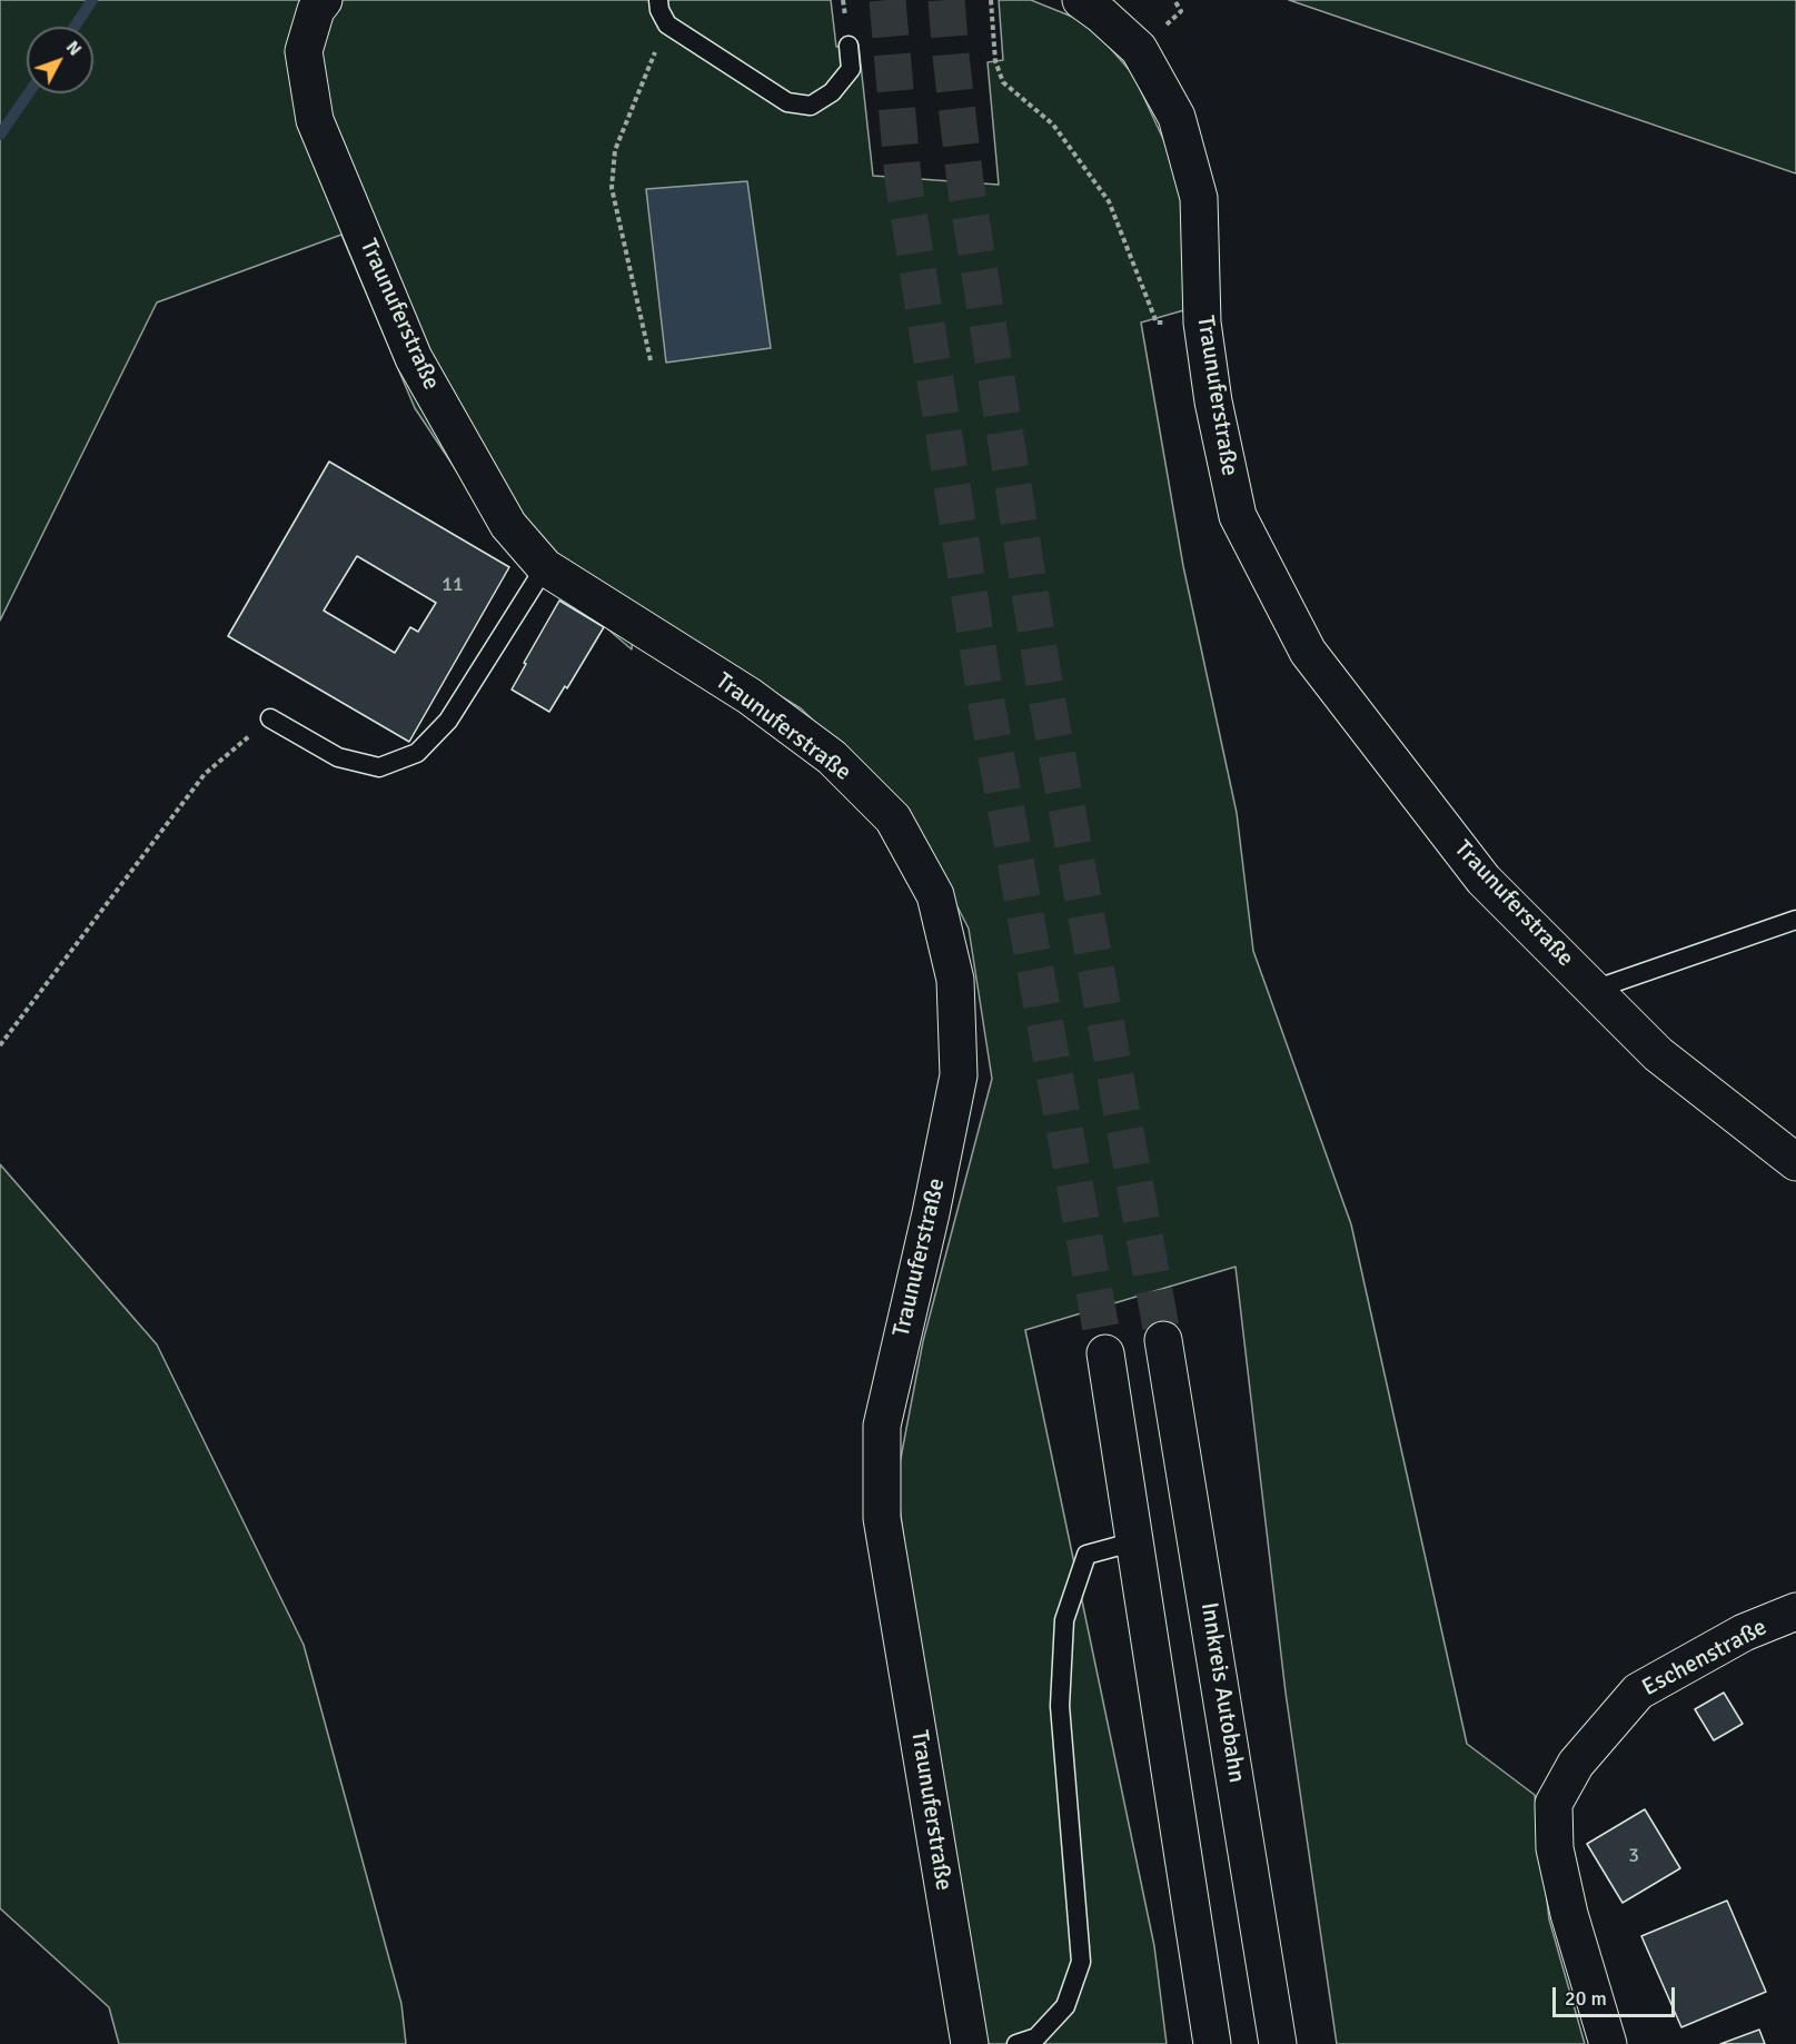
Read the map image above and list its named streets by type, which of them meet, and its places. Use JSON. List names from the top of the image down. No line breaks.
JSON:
{"streets":{"main road":["Traunuferstraße","Eschenstraße","Innkreis Autobahn"]},"house_numbers":["11","3"],"scale_bar":"20 m","north":"top right"}
